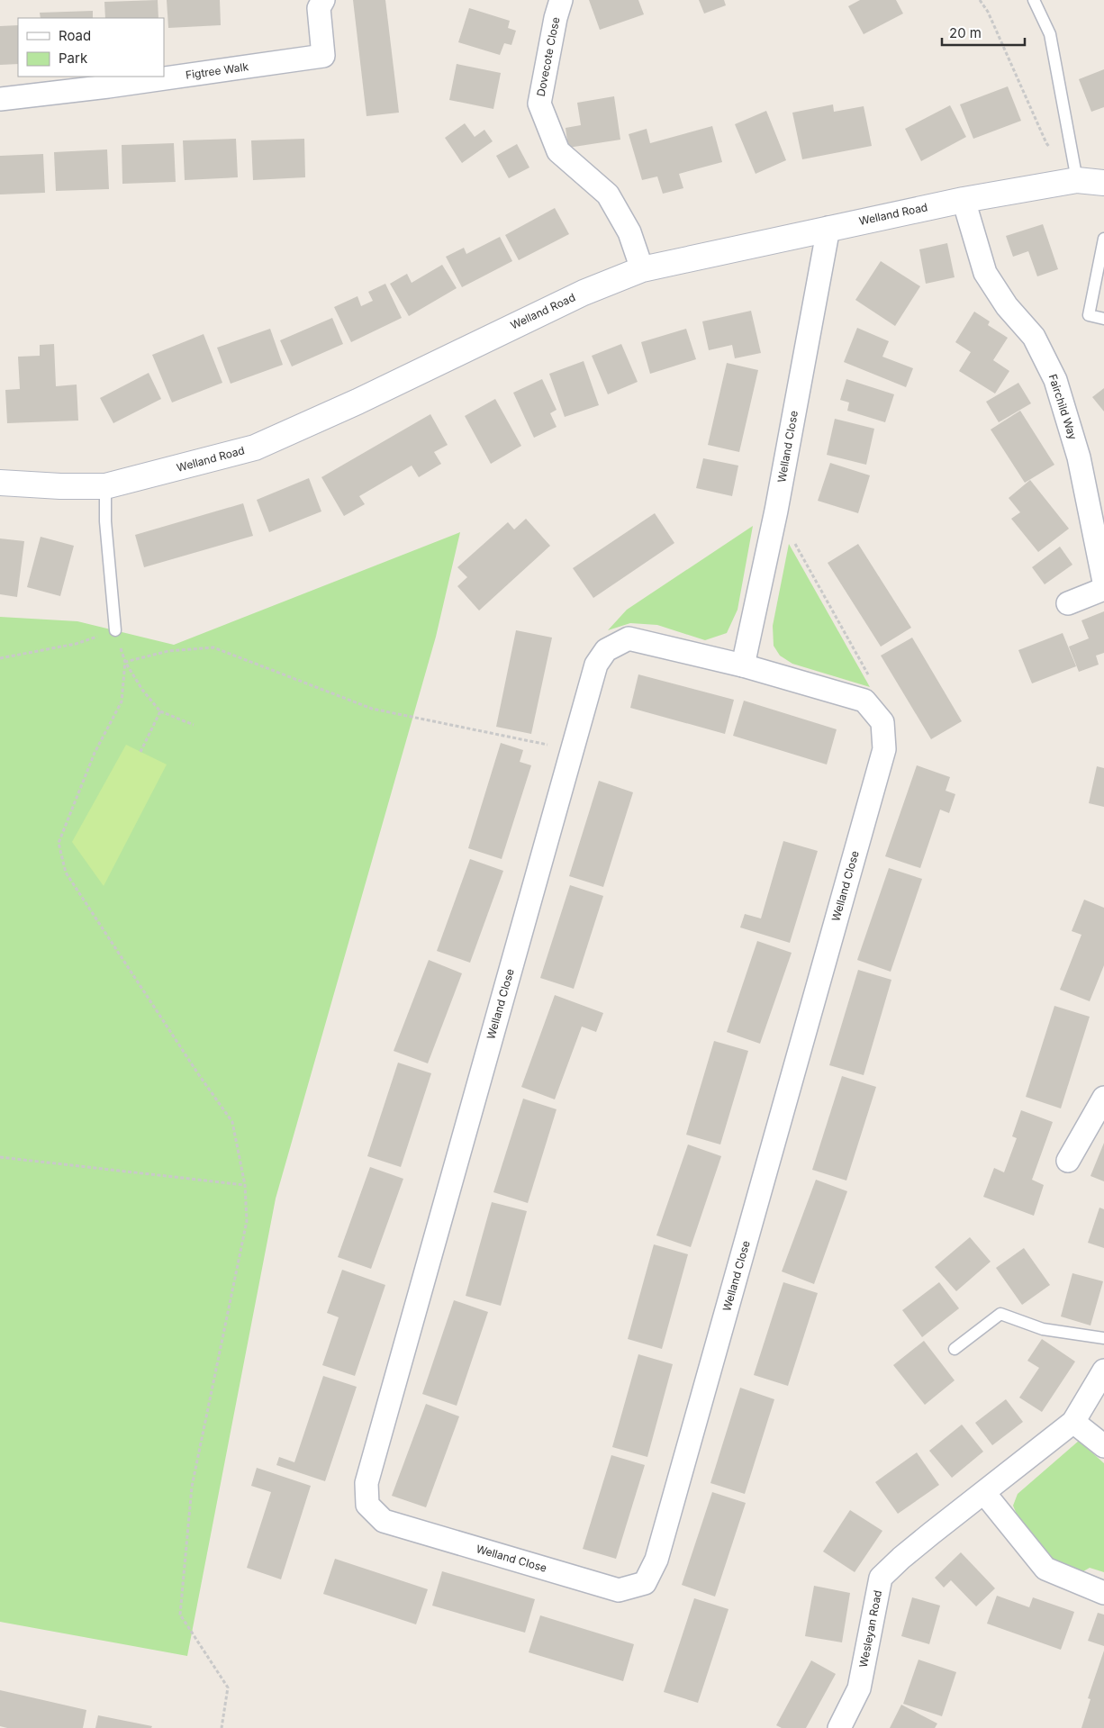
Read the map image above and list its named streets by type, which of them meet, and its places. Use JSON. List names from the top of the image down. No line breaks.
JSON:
{"streets":{"street":["Dovecote Close","Figtree Walk","Welland Road","Fairchild Way","Welland Close","Wesleyan Road"]},"crossings":[["Dovecote Close","Welland Road"],["Welland Road","Fairchild Way"],["Welland Road","Welland Close"]],"legend":["Road","Park"],"scale_bar":"20 m"}
